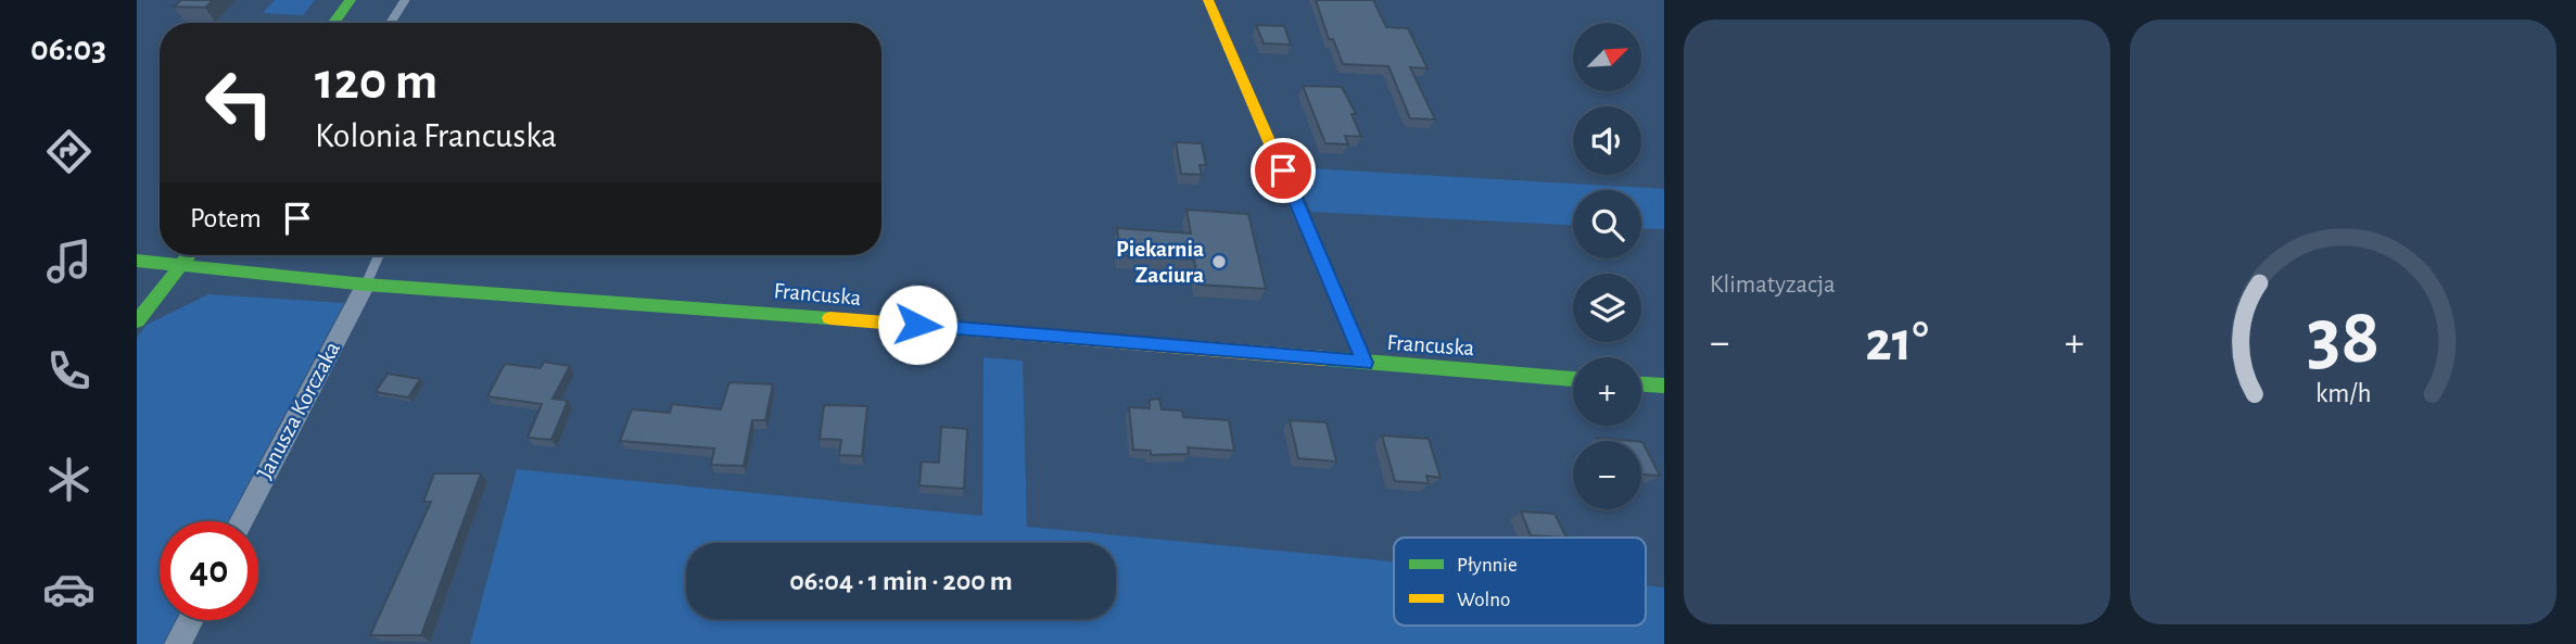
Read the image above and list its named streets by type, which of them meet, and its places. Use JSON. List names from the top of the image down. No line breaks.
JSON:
{"streets":{"main road":["Francuska"],"street":["Janusza Korczaka"]},"crossings":[["Francuska","Janusza Korczaka"]],"places":["Piekarnia Zaciura"],"legend":["Płynnie","Wolno"],"north":"top right","page":{"tabs":"06:03","tile":"Klimatyzacja","map_buttons":["+","−"],"turn":["120 m","Kolonia Francuska"],"then":"Potem","heat":["−","21°","+"],"limit":"40","trip":"06:04 · 1 min · 200 m","gauge":["38","km/h"]}}
